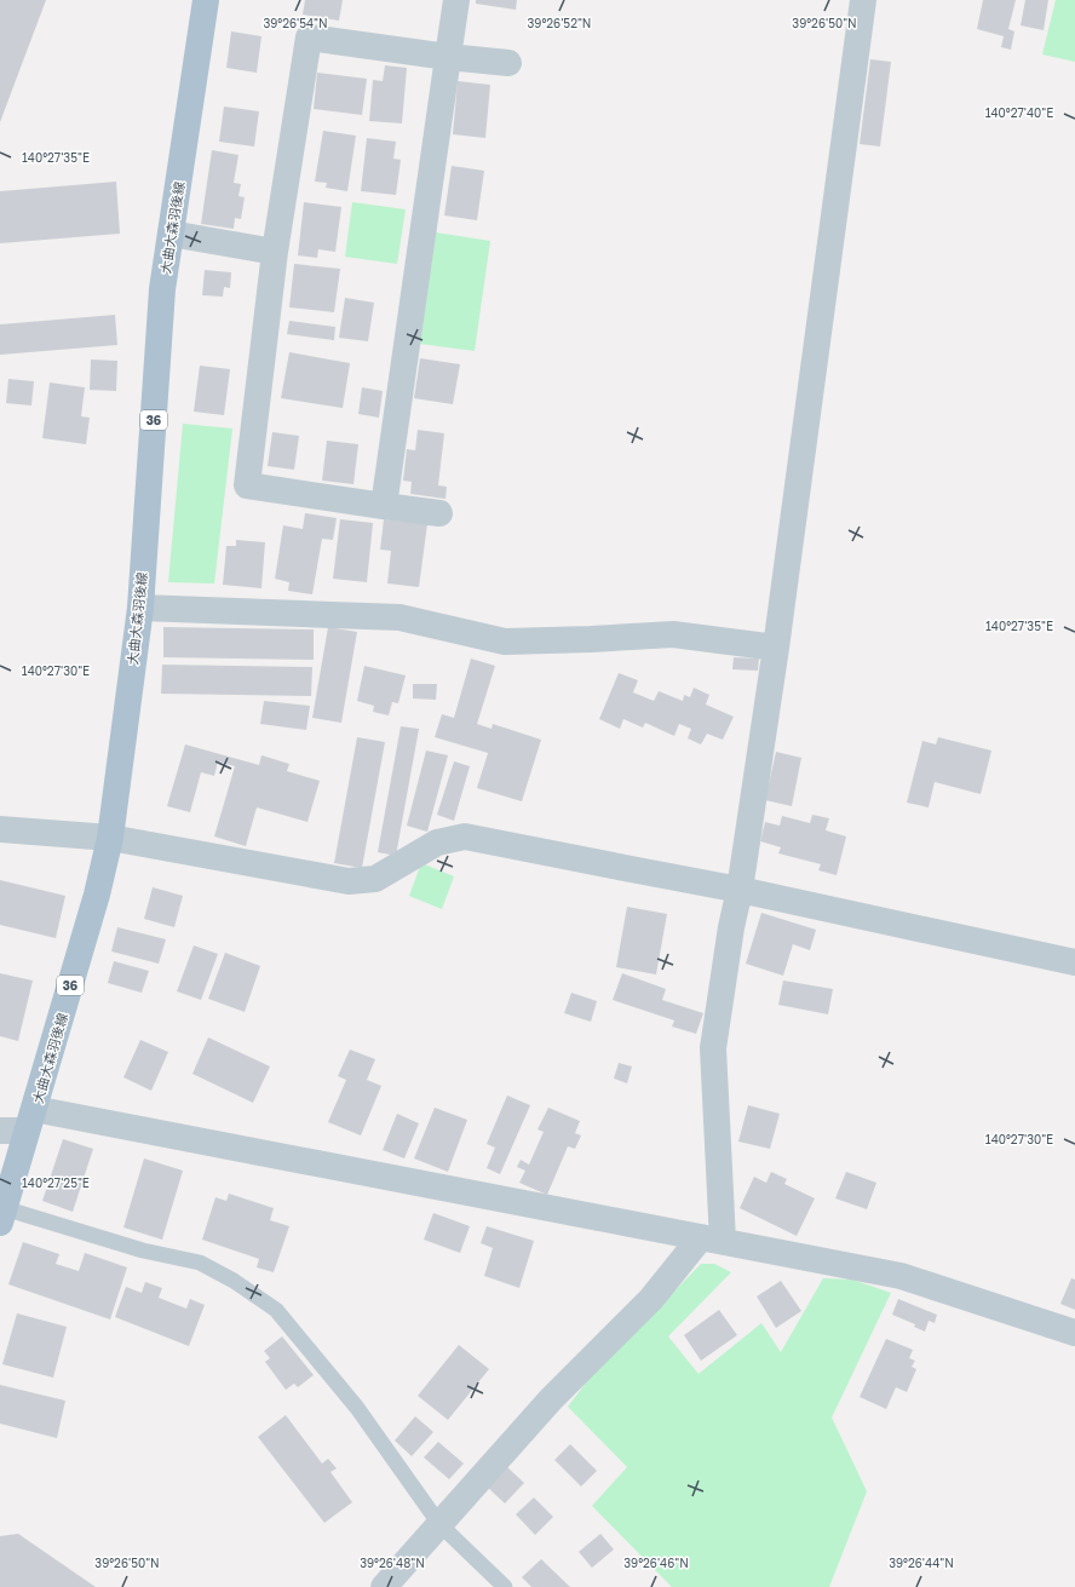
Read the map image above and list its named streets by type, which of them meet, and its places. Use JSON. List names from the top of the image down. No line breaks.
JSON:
{"streets":{"main road":["大曲大森羽後線","36"]},"coordinates":["39°26'54\"N","39°26'52\"N","39°26'50\"N","140°27'40\"E","140°27'35\"E","140°27'30\"E","140°27'25\"E","39°26'48\"N","39°26'46\"N","39°26'44\"N"]}
